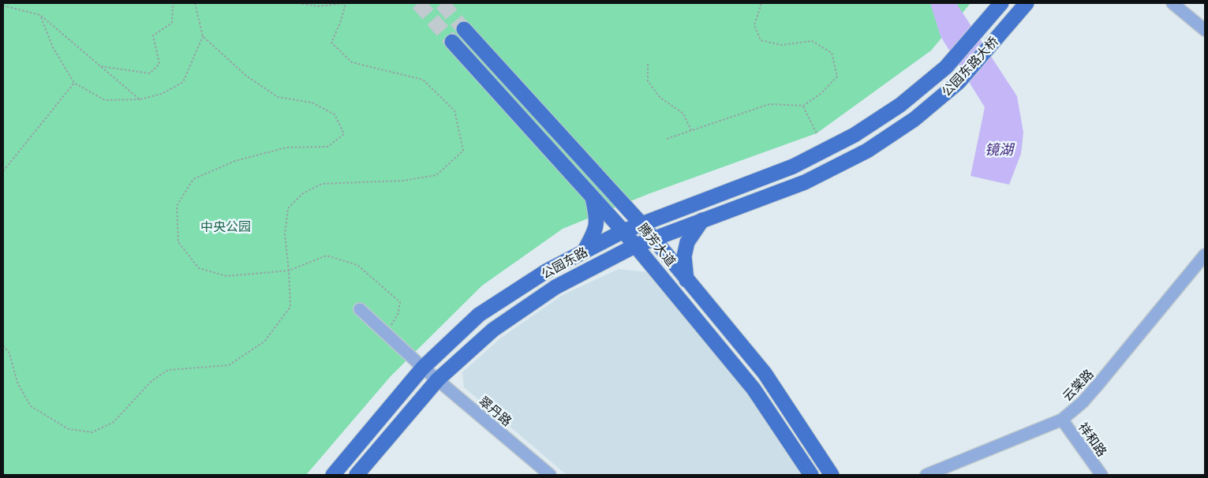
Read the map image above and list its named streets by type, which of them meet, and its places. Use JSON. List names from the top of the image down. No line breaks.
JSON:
{"streets":{"main road":["公园东路大桥","腾芳大道","公园东路"],"street":["云棠路","翠丹路","祥和路"]},"crossings":[["公园东路大桥","公园东路"],["腾芳大道","公园东路"],["公园东路","翠丹路"],["云棠路","祥和路"]],"water":["镜湖"],"parks":["中央公园"]}
